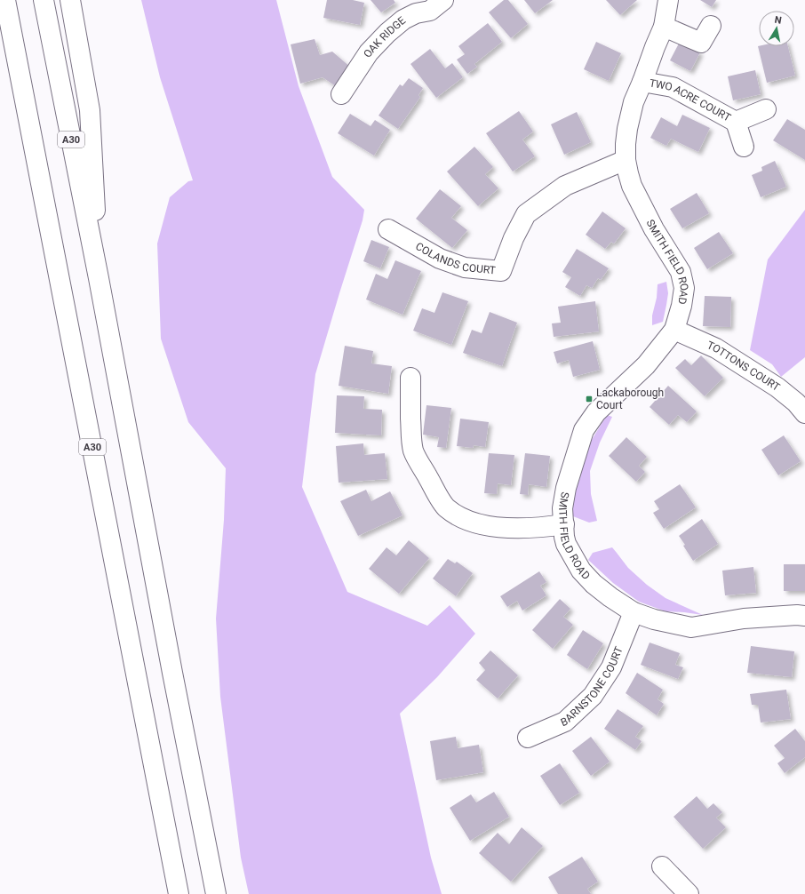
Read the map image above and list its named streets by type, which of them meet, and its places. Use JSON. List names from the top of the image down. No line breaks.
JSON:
{"streets":{"main road":["OAK RIDGE","TWO ACRE COURT","A30","COLANDS COURT","SMITH FIELD ROAD","TOTTONS COURT","BARNSTONE COURT"]},"crossings":[["TWO ACRE COURT","SMITH FIELD ROAD"],["COLANDS COURT","SMITH FIELD ROAD"],["SMITH FIELD ROAD","TOTTONS COURT"],["SMITH FIELD ROAD","BARNSTONE COURT"]],"places":{"transit":["Lackaborough Court"]},"north":"top"}
